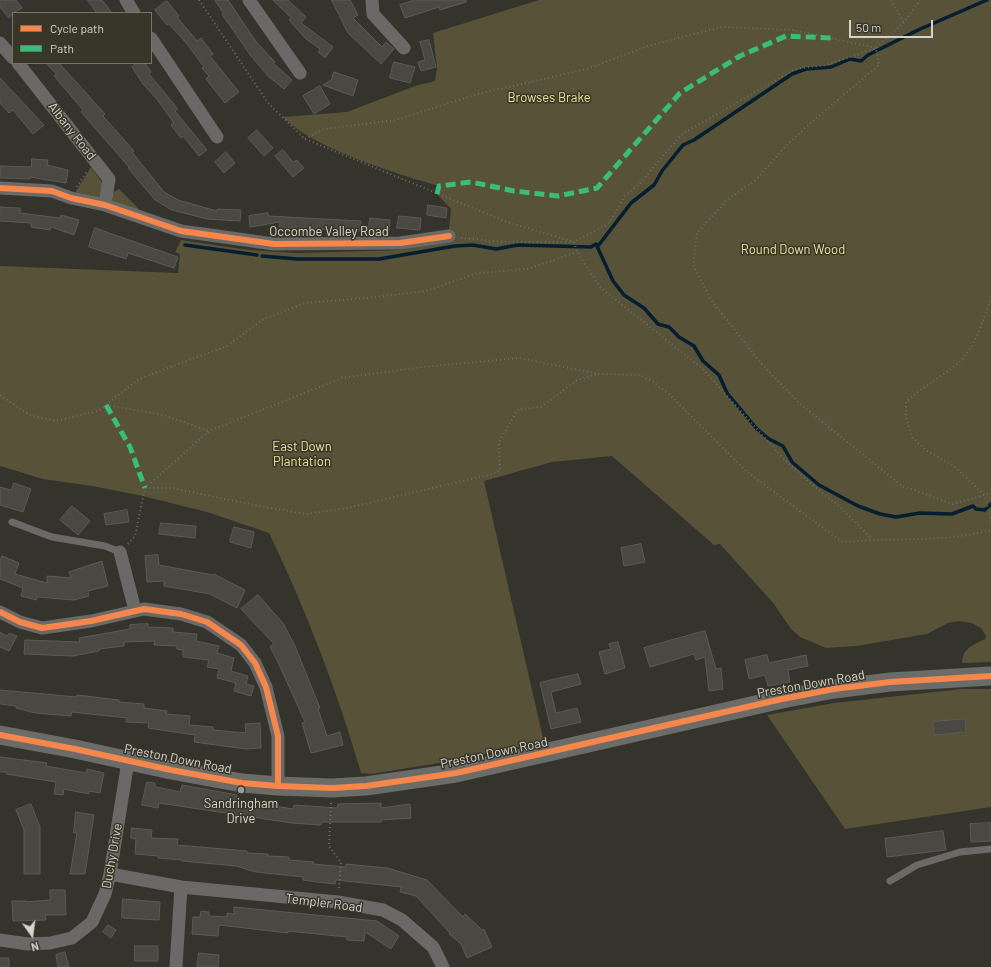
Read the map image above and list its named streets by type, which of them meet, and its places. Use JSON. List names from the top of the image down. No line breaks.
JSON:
{"streets":{"street":["Albany Road","Occombe Valley Road","Preston Down Road","Duchy Drive","Templer Road"]},"crossings":[["Albany Road","Occombe Valley Road"],["Preston Down Road","Duchy Drive"],["Duchy Drive","Templer Road"]],"parks":["Browses Brake","Round Down Wood","East Down Plantation"],"places":["Sandringham Drive"],"legend":["Cycle path","Path"],"scale_bar":"50 m","north":"bottom"}
